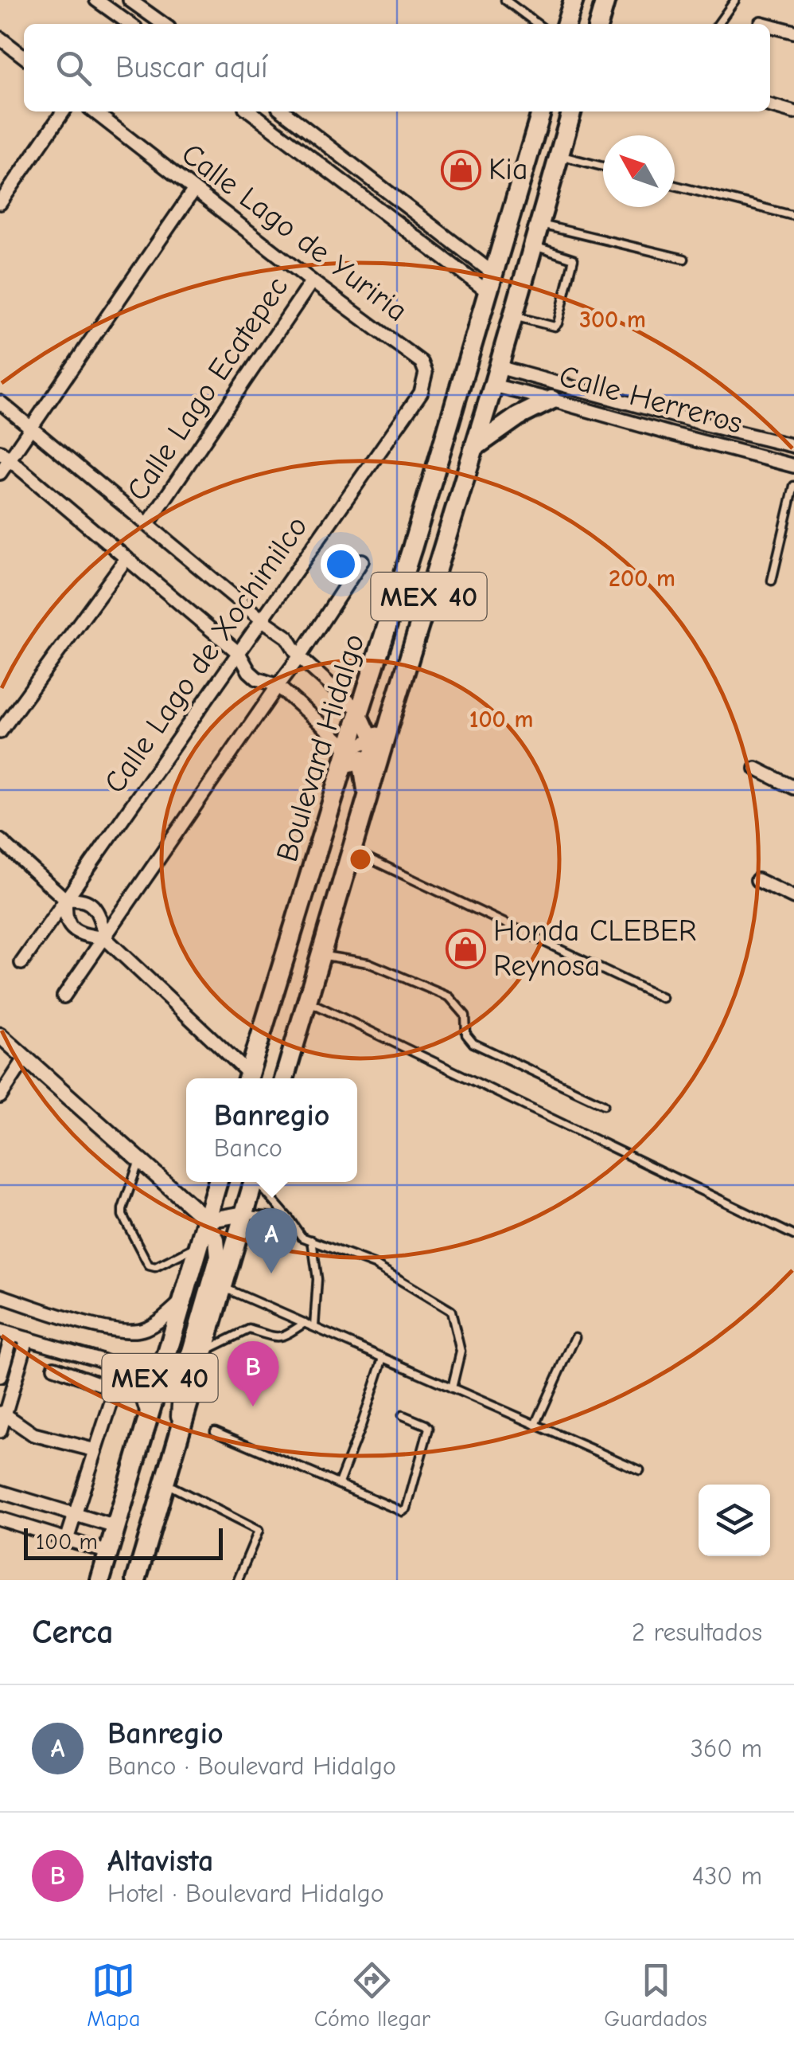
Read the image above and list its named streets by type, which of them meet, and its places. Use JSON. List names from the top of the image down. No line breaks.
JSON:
{"streets":{"main road":["MEX 40","Boulevard Hidalgo"],"street":["Calle Lago de Yuriria","Calle Lago Ecatepec","Calle Herreros","Calle Lago de Xochimilco"]},"crossings":[["Calle Lago de Yuriria","Calle Lago Ecatepec"],["Calle Lago de Yuriria","Calle Lago de Xochimilco"],["Calle Herreros","Boulevard Hidalgo"]],"places":{"shop":["Kia","Honda CLEBER Reynosa"]},"scale_bar":"100 m","north":"top left","page":{"search":"Buscar aquí","popup":["Banregio","Banco"],"pins":["A","B"],"scale":"100 m","heading":["Cerca","2 resultados"],"list":[{"mark":"A","name":"Banregio","note":"Banco · Boulevard Hidalgo","value":"360 m"},{"mark":"B","name":"Altavista","note":"Hotel · Boulevard Hidalgo","value":"430 m"}],"nav":["Mapa","Cómo llegar","Guardados"]},"rings":["300 m","200 m","100 m"]}
